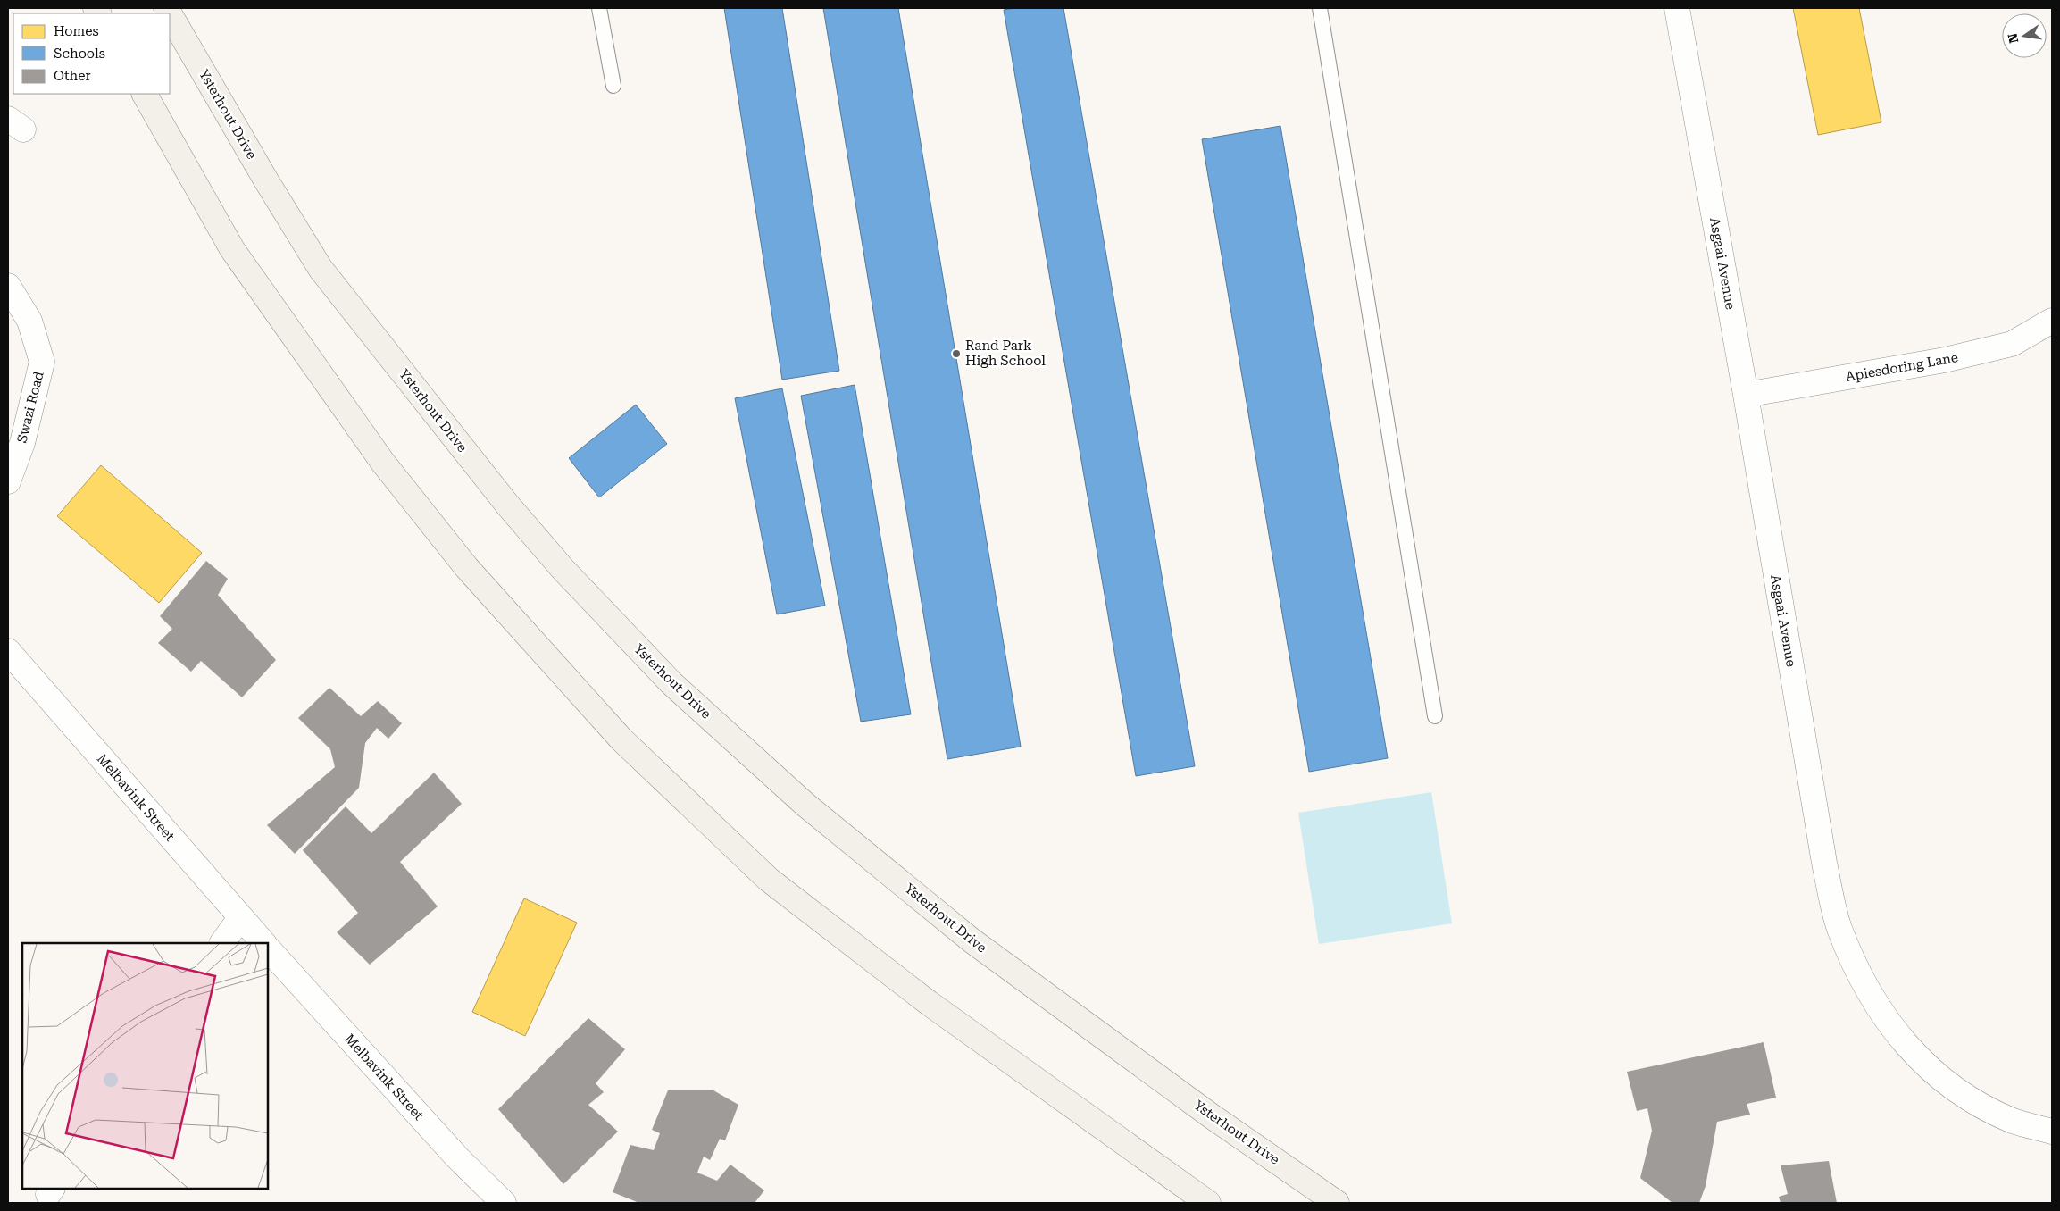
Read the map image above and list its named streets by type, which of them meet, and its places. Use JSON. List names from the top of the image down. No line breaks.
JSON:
{"streets":{"main road":["Ysterhout Drive"],"street":["Asgaai Avenue","Apiesdoring Lane","Swazi Road","Melbavink Street"]},"crossings":[["Asgaai Avenue","Apiesdoring Lane"]],"places":["Rand Park High School"],"legend":["Homes","Schools","Other"],"north":"left"}
